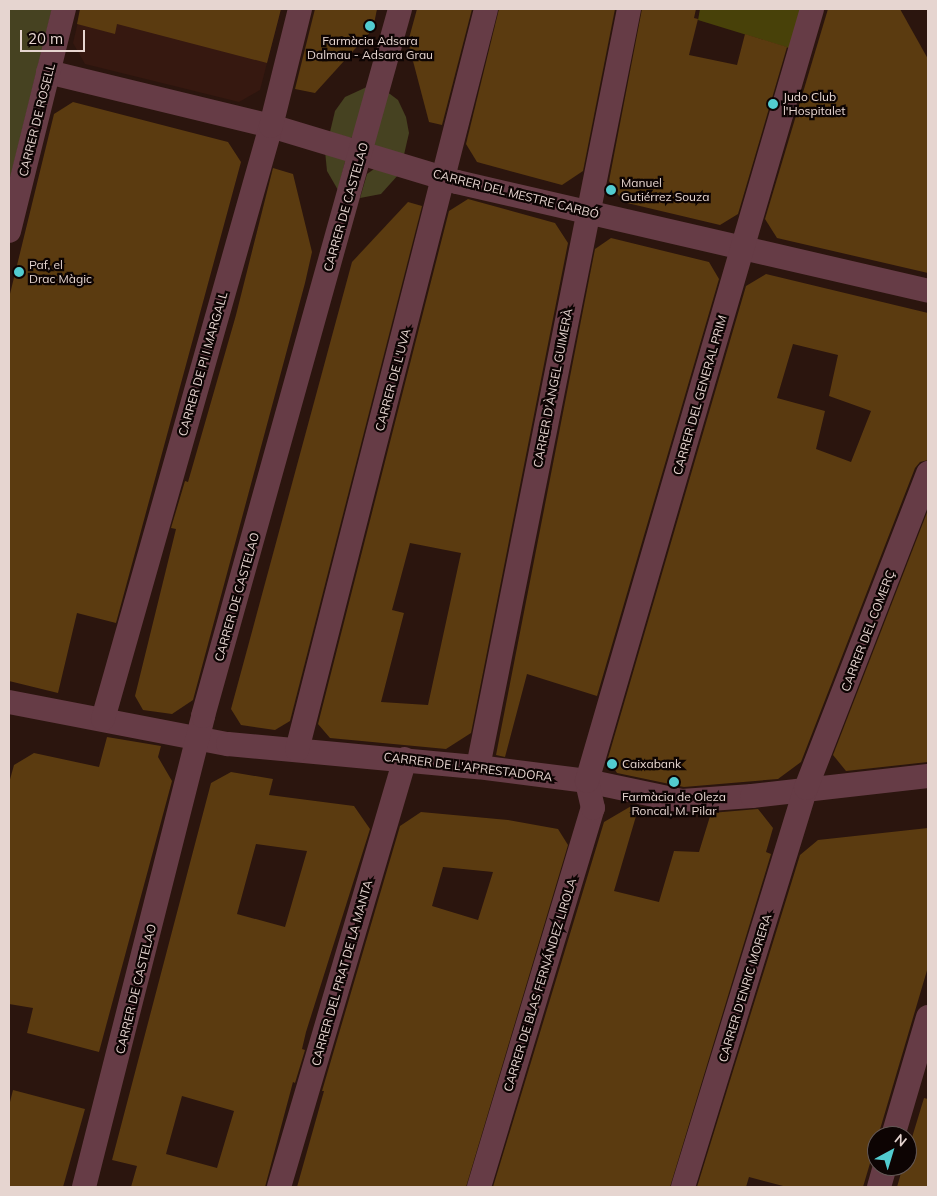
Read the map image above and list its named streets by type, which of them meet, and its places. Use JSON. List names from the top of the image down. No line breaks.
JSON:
{"streets":{"street":["CARRER DE ROSELL","CARRER DEL MESTRE CARBÓ","CARRER DE CASTELAO","CARRER DE PI I MARGALL","CARRER DE L'UVA","CARRER D'ÀNGEL GUIMERÀ","CARRER DEL GENERAL PRIM","CARRER DEL COMERÇ","CARRER DE L'APRESTADORA","CARRER DEL PRAT DE LA MANTA","CARRER DE BLAS FERNÁNDEZ LIROLA","CARRER D'ENRIC MORERA"]},"crossings":[["CARRER DE ROSELL","CARRER DEL MESTRE CARBÓ"],["CARRER DEL MESTRE CARBÓ","CARRER DE CASTELAO"],["CARRER DEL MESTRE CARBÓ","CARRER DE PI I MARGALL"],["CARRER DEL MESTRE CARBÓ","CARRER DE L'UVA"],["CARRER DEL MESTRE CARBÓ","CARRER D'ÀNGEL GUIMERÀ"],["CARRER DEL MESTRE CARBÓ","CARRER DEL GENERAL PRIM"],["CARRER DE CASTELAO","CARRER DE L'APRESTADORA"],["CARRER DE PI I MARGALL","CARRER DE L'APRESTADORA"],["CARRER DE L'UVA","CARRER DE L'APRESTADORA"],["CARRER D'ÀNGEL GUIMERÀ","CARRER DE L'APRESTADORA"],["CARRER DEL GENERAL PRIM","CARRER DE L'APRESTADORA"],["CARRER DEL GENERAL PRIM","CARRER DE BLAS FERNÁNDEZ LIROLA"],["CARRER DEL COMERÇ","CARRER DE L'APRESTADORA"],["CARRER DEL COMERÇ","CARRER D'ENRIC MORERA"],["CARRER DE L'APRESTADORA","CARRER DEL PRAT DE LA MANTA"],["CARRER DE L'APRESTADORA","CARRER DE BLAS FERNÁNDEZ LIROLA"],["CARRER DE L'APRESTADORA","CARRER D'ENRIC MORERA"]],"places":["Farmàcia Adsara Dalmau - Adsara Grau","Judo Club l'Hospitalet","Manuel Gutiérrez Souza","Paf, el Drac Màgic","Caixabank","Farmàcia de Oleza Roncal, M. Pilar"],"scale_bar":"20 m","north":"top right"}
